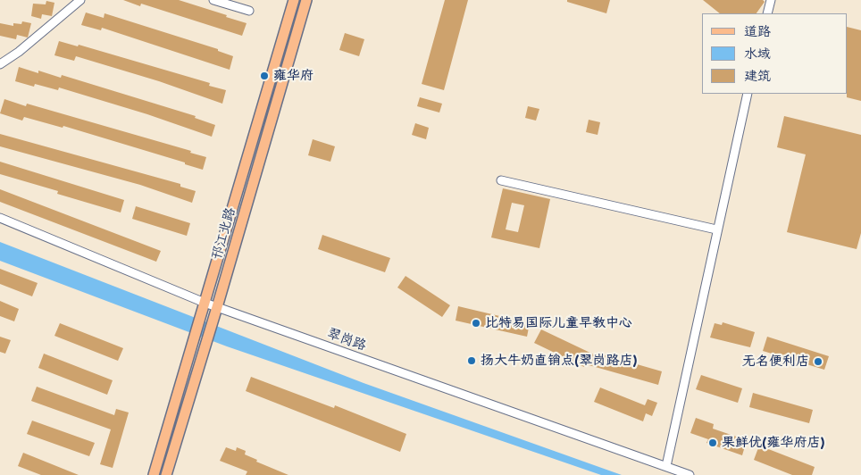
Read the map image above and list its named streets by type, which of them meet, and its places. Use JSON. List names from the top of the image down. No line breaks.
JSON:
{"streets":{"main road":["邗江北路"],"street":["翠岗路"]},"crossings":[["邗江北路","翠岗路"]],"places":["雍华府","比特易国际儿童早教中心","扬大牛奶直销点(翠岗路店)","无名便利店","果鲜优(雍华府店)"],"legend":["道路","水域","建筑"]}
